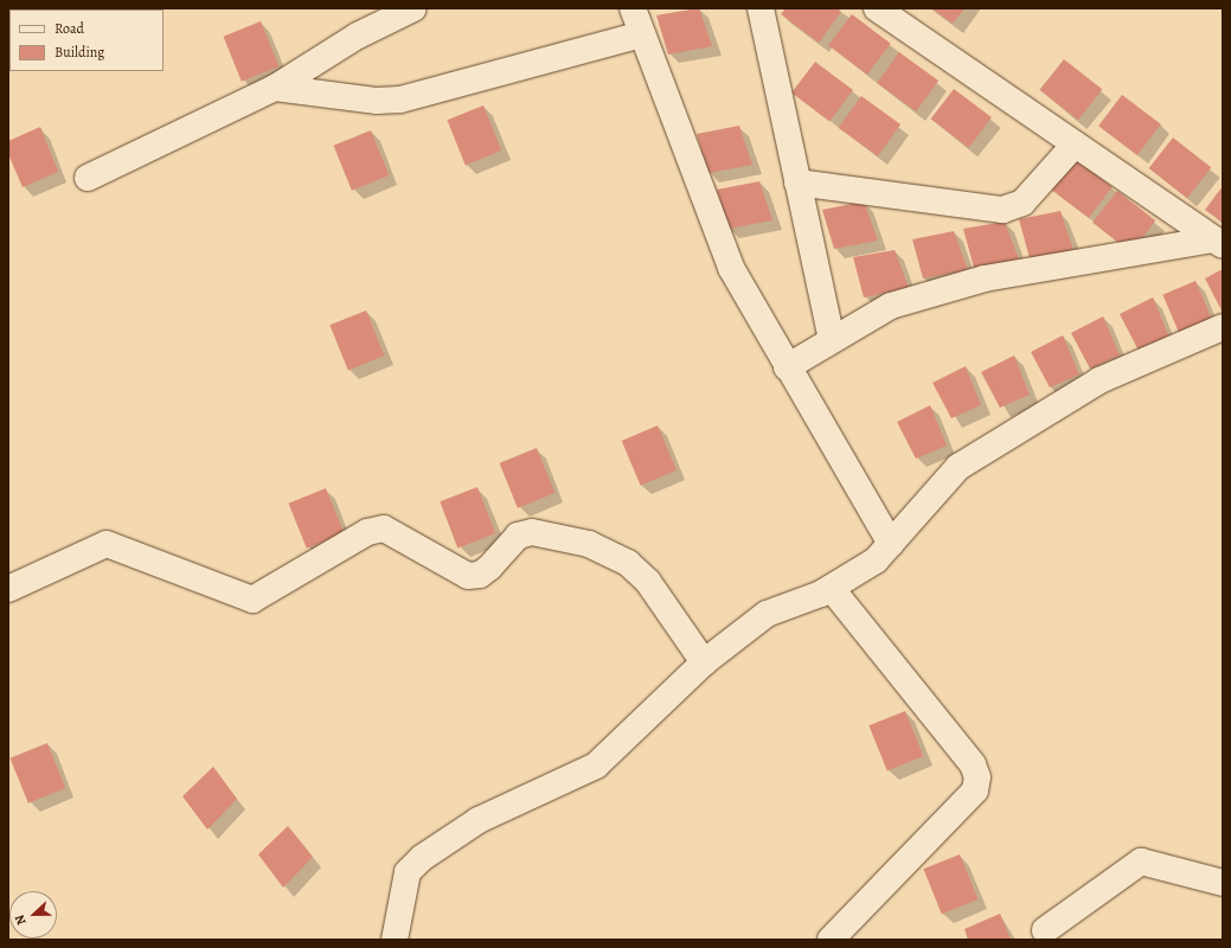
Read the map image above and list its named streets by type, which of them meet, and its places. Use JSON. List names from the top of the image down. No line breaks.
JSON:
{"legend":["Road","Building"],"north":"left"}
